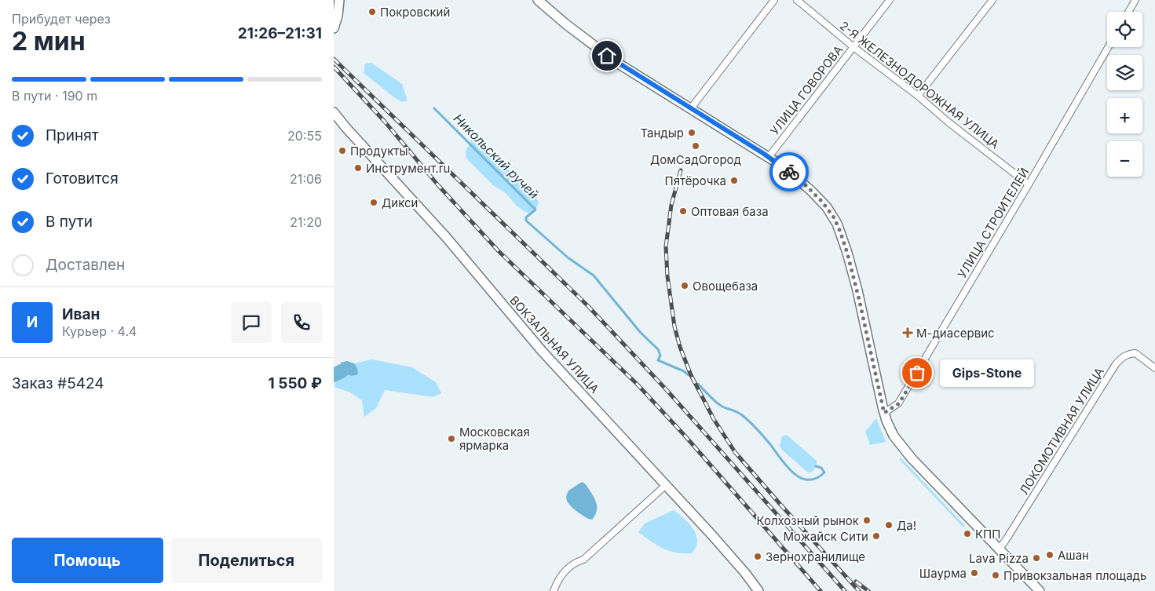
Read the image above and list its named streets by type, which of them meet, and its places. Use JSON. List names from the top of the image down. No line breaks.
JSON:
{"streets":{"main road":["ВОКЗАЛЬНАЯ УЛИЦА"],"street":["2-Я ЖЕЛЕЗНОДОРОЖНАЯ УЛИЦА","УЛИЦА ГОВОРОВА","УЛИЦА СТРОИТЕЛЕЙ","ЛОКОМОТИВНАЯ УЛИЦА"]},"crossings":[["2-Я ЖЕЛЕЗНОДОРОЖНАЯ УЛИЦА","УЛИЦА ГОВОРОВА"],["2-Я ЖЕЛЕЗНОДОРОЖНАЯ УЛИЦА","УЛИЦА СТРОИТЕЛЕЙ"]],"water":["Никольский ручей"],"places":{"other":["Покровский","Тандыр","ДомСадОгород","Продукты","Инструмент.ru","Пятёрочка","Дикси","Оптовая база","Овощебаза","Gips-Stone","Московская ярмарка","Колхозный рынок","Да!","КПП","Можайск Сити","Ашан","Зернохранилище","Lava Pizza","Шаурма","Привокзальная площадь"],"health":["М-диасервис"]},"page":{"heading":["2 мин","Прибудет через","21:26–21:31"],"panel":["Иван","Курьер · 4.4","Заказ #5424","1 550 ₽"],"map_buttons":["+","−"],"bar":"В пути · 190 m","list":[["Принят","20:55"],["Готовится","21:06"],["В пути","21:20"],"Доставлен"],"round":"И","bubble":"Gips-Stone","buttons":["Помощь","Поделиться"]}}
